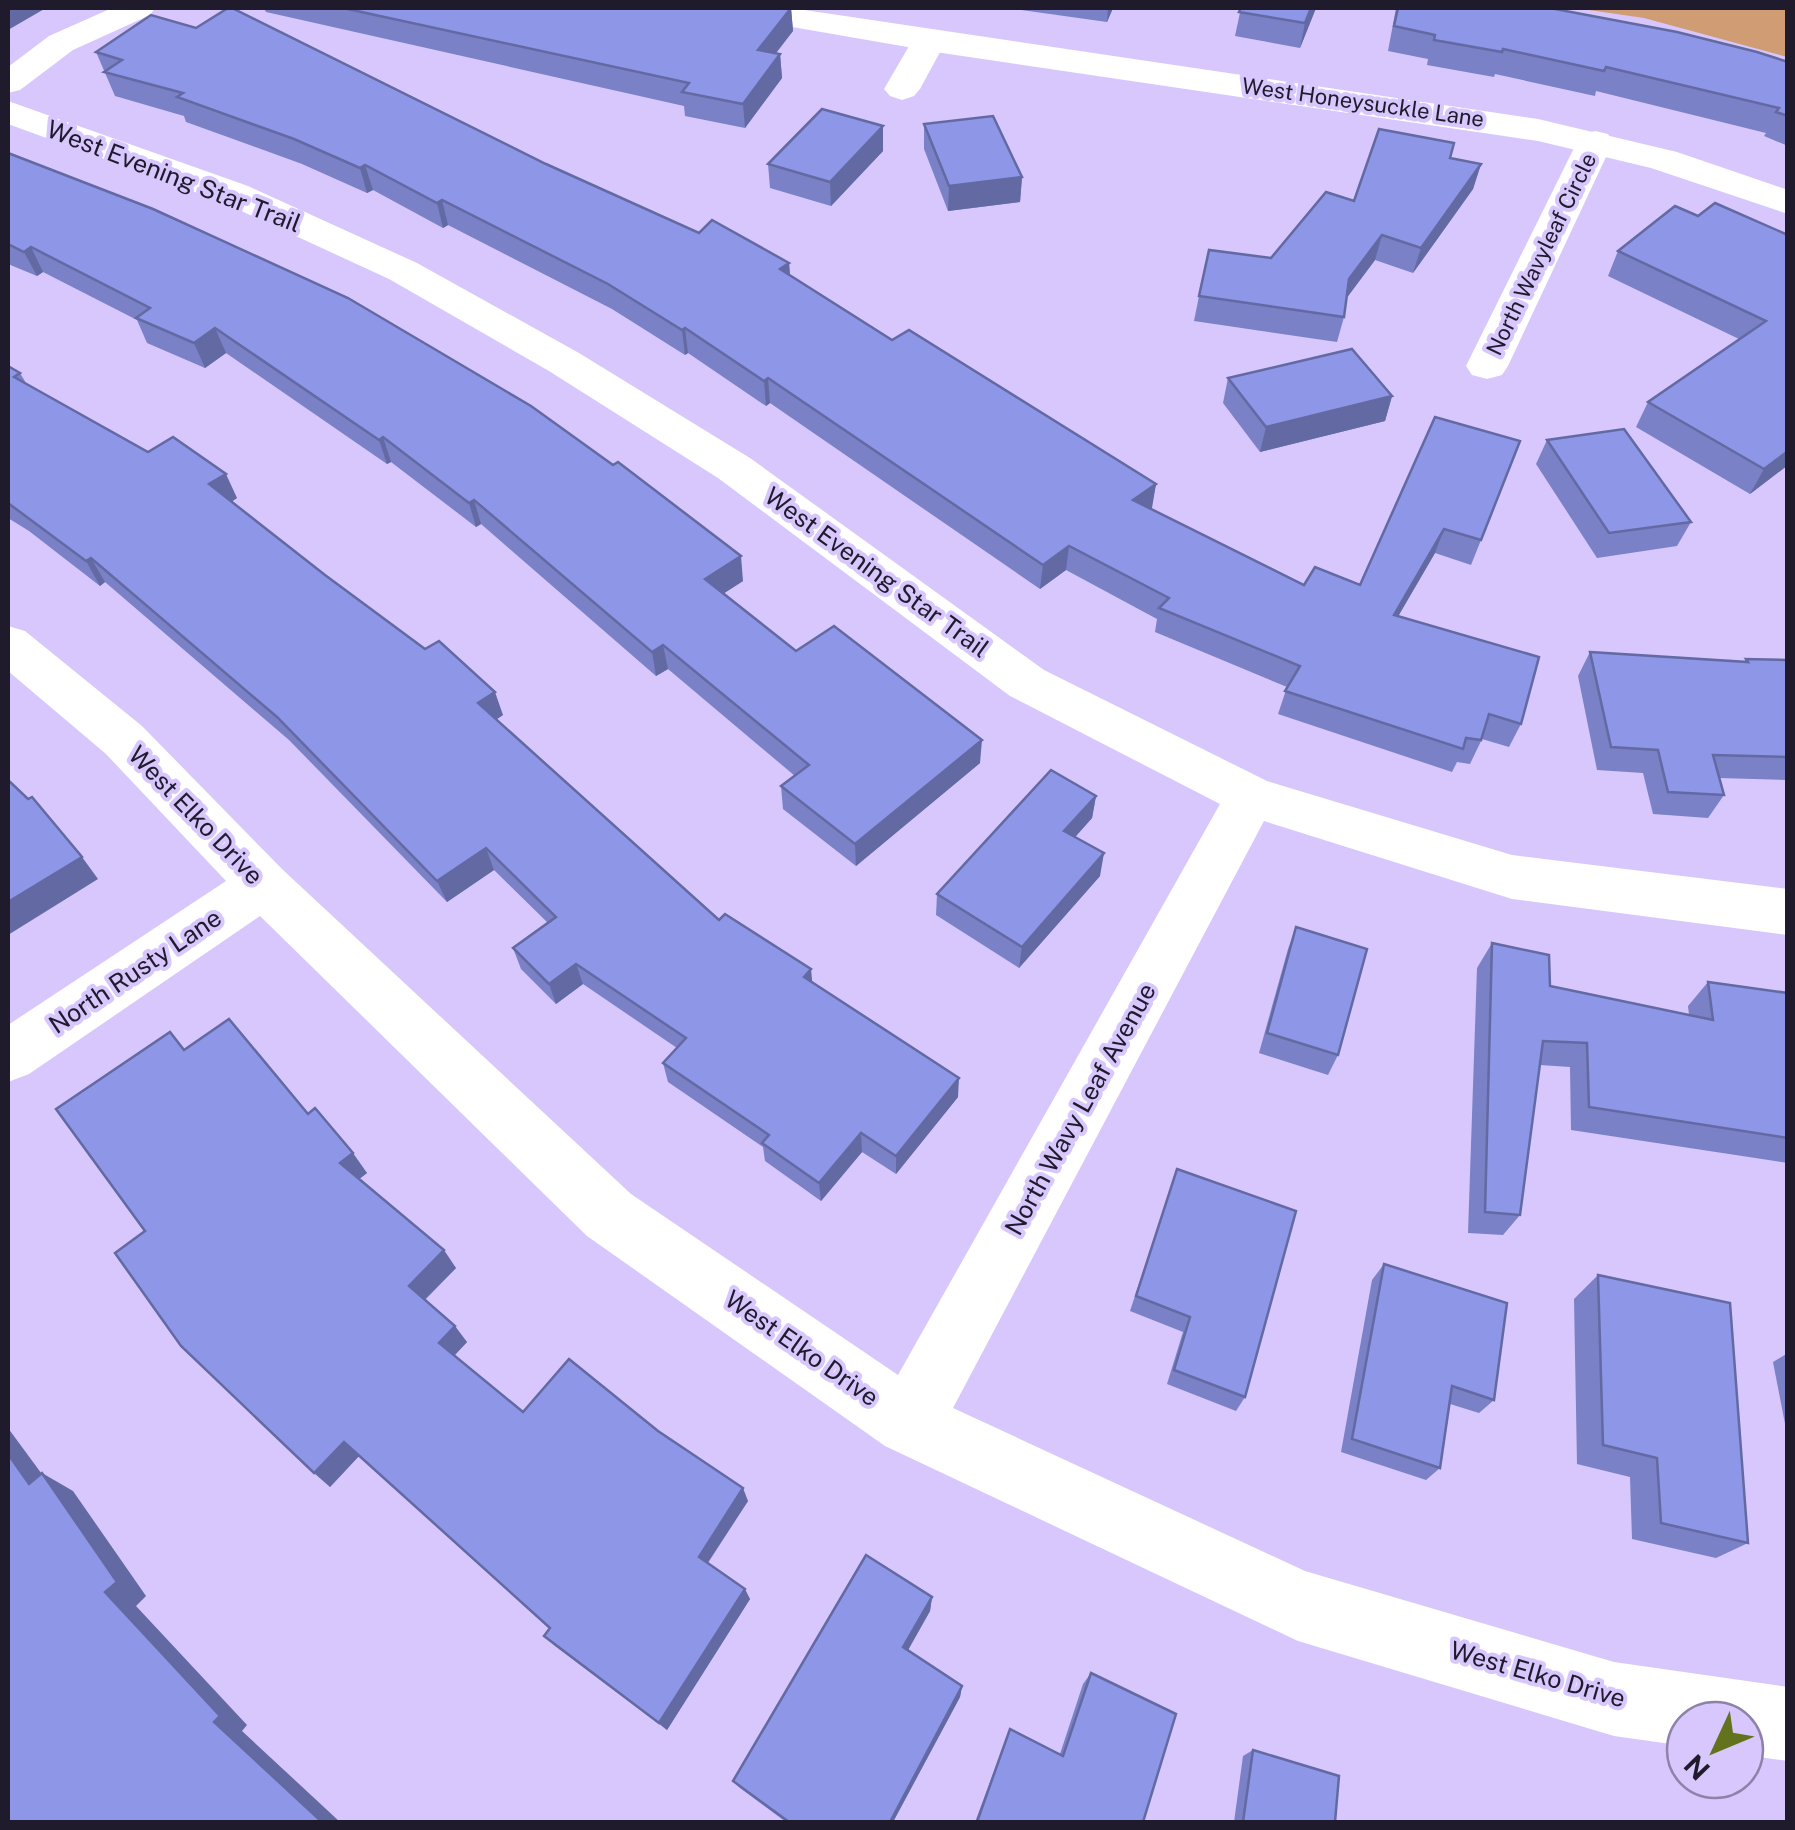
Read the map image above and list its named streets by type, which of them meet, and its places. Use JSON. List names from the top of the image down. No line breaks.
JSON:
{"streets":{"street":["West Honeysuckle Lane","West Evening Star Trail","North Wavyleaf Circle","West Elko Drive","North Rusty Lane","North Wavy Leaf Avenue"]},"crossings":[["West Honeysuckle Lane","North Wavyleaf Circle"],["West Evening Star Trail","North Wavy Leaf Avenue"],["West Elko Drive","North Rusty Lane"],["West Elko Drive","North Wavy Leaf Avenue"]],"north":"bottom left"}
